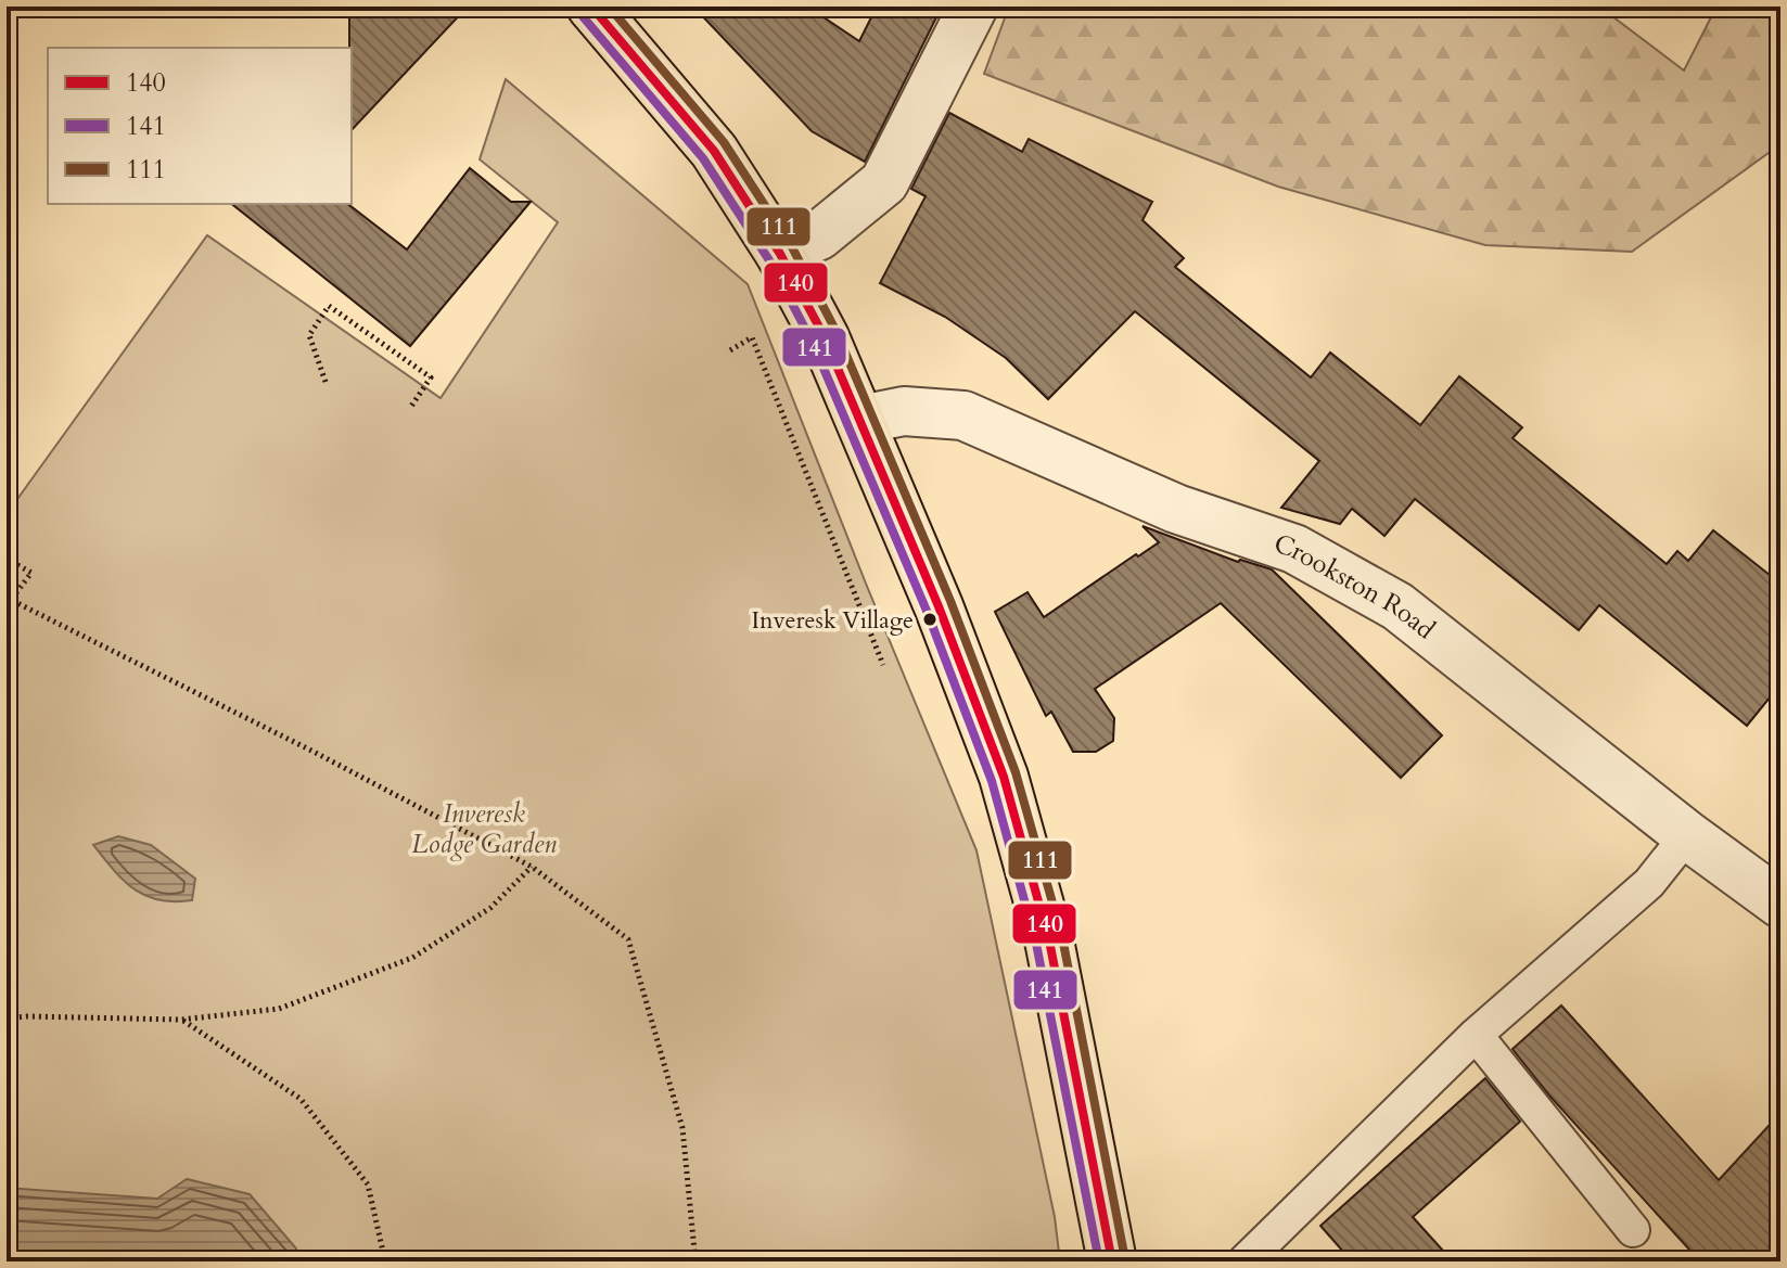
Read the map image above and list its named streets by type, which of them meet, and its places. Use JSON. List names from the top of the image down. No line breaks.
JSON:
{"streets":{"street":["Crookston Road"]},"parks":["Inveresk Lodge Garden"],"places":["Inveresk Village"],"lines":["transit line 140","transit line 111","transit line 141"],"legend":["140","141","111"]}
